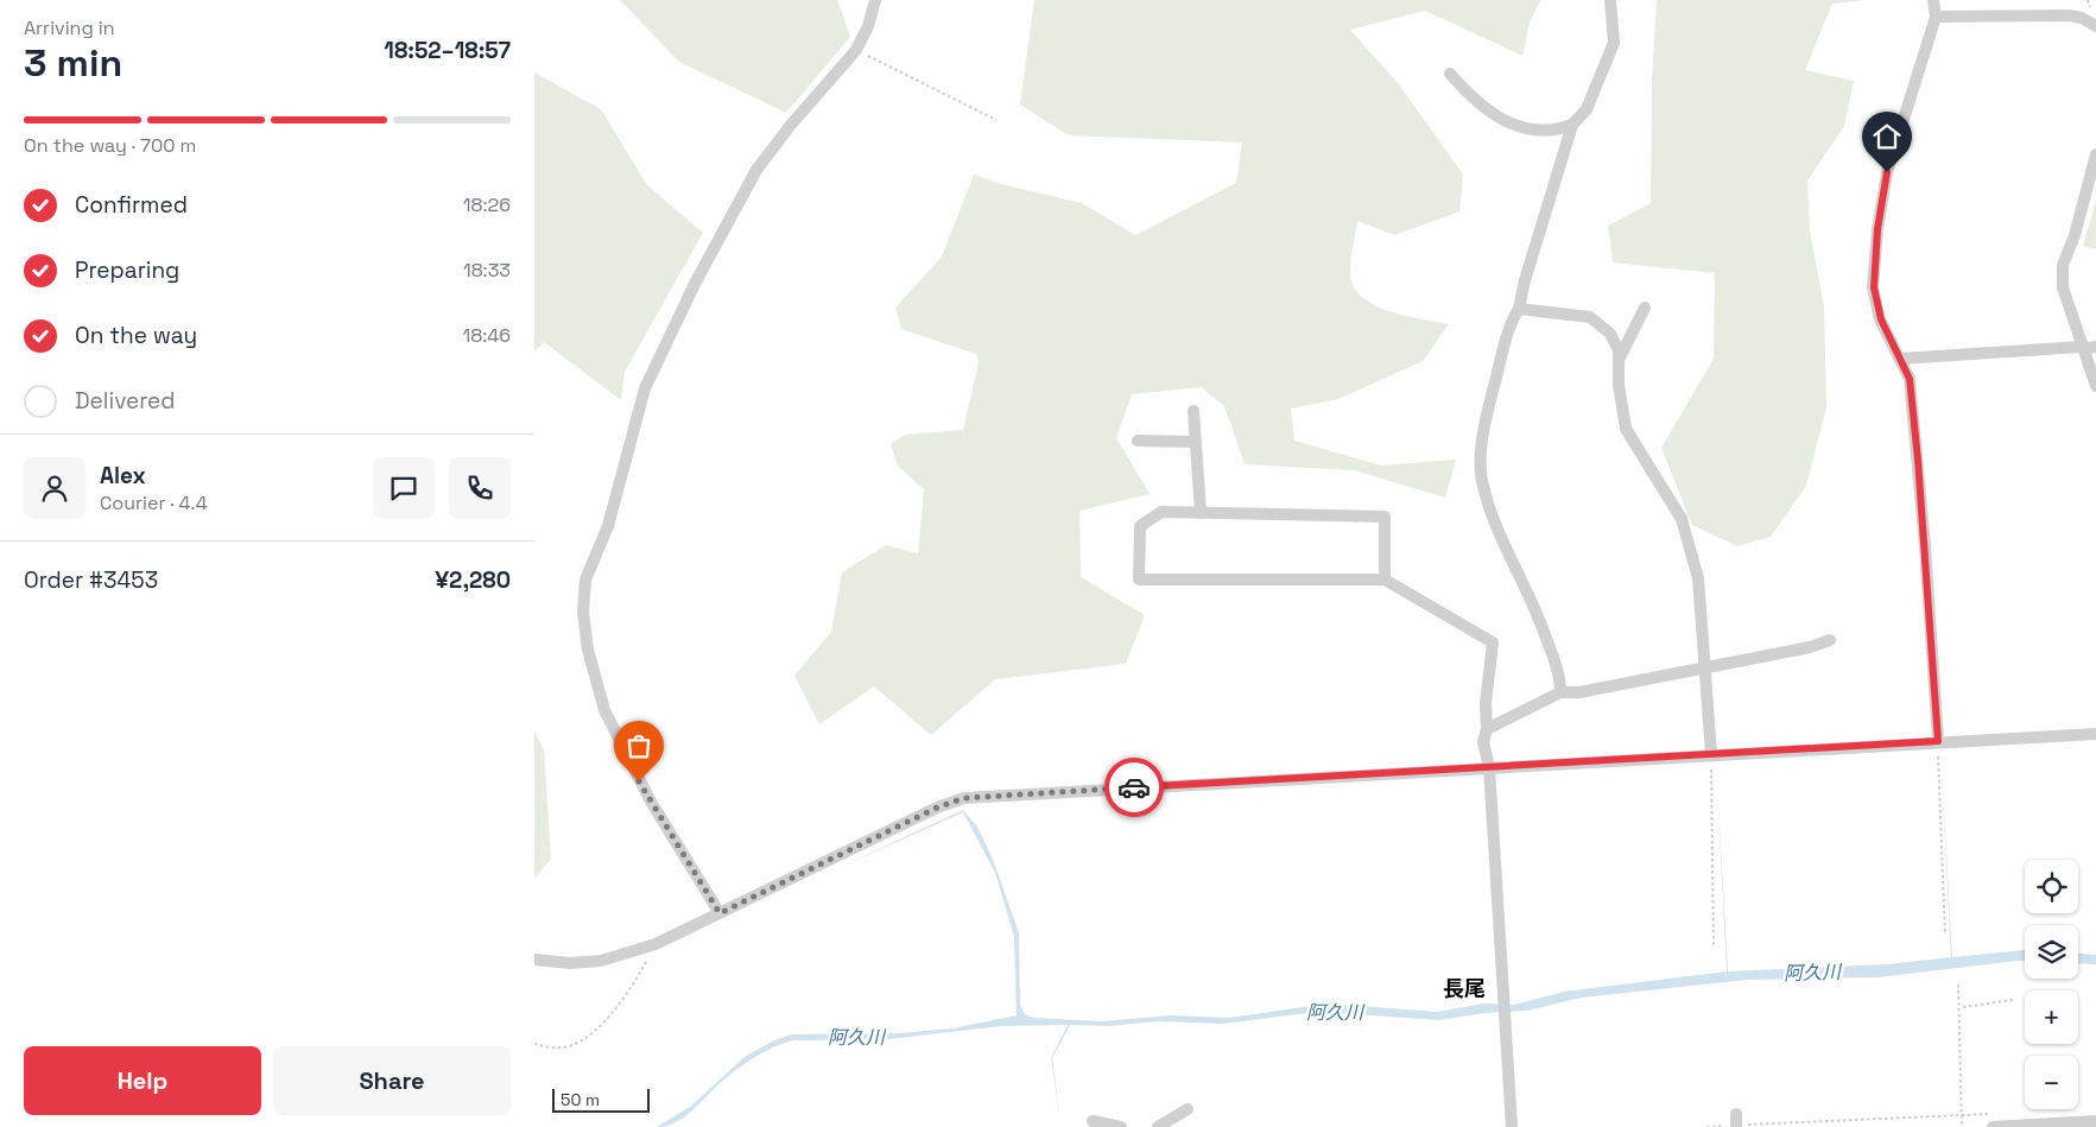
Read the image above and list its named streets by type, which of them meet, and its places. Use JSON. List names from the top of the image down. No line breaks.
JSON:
{"districts":["長尾"],"water":["阿久川"],"scale_bar":"50 m","page":{"heading":["3 min","Arriving in","18:52–18:57"],"panel":["Alex","Courier · 4.4","Order #3453","¥2,280"],"bar":"On the way · 700 m","list":[["Confirmed","18:26"],["Preparing","18:33"],["On the way","18:46"],"Delivered"],"map_buttons":["+","−"],"buttons":["Help","Share"],"scale":"50 m"}}
